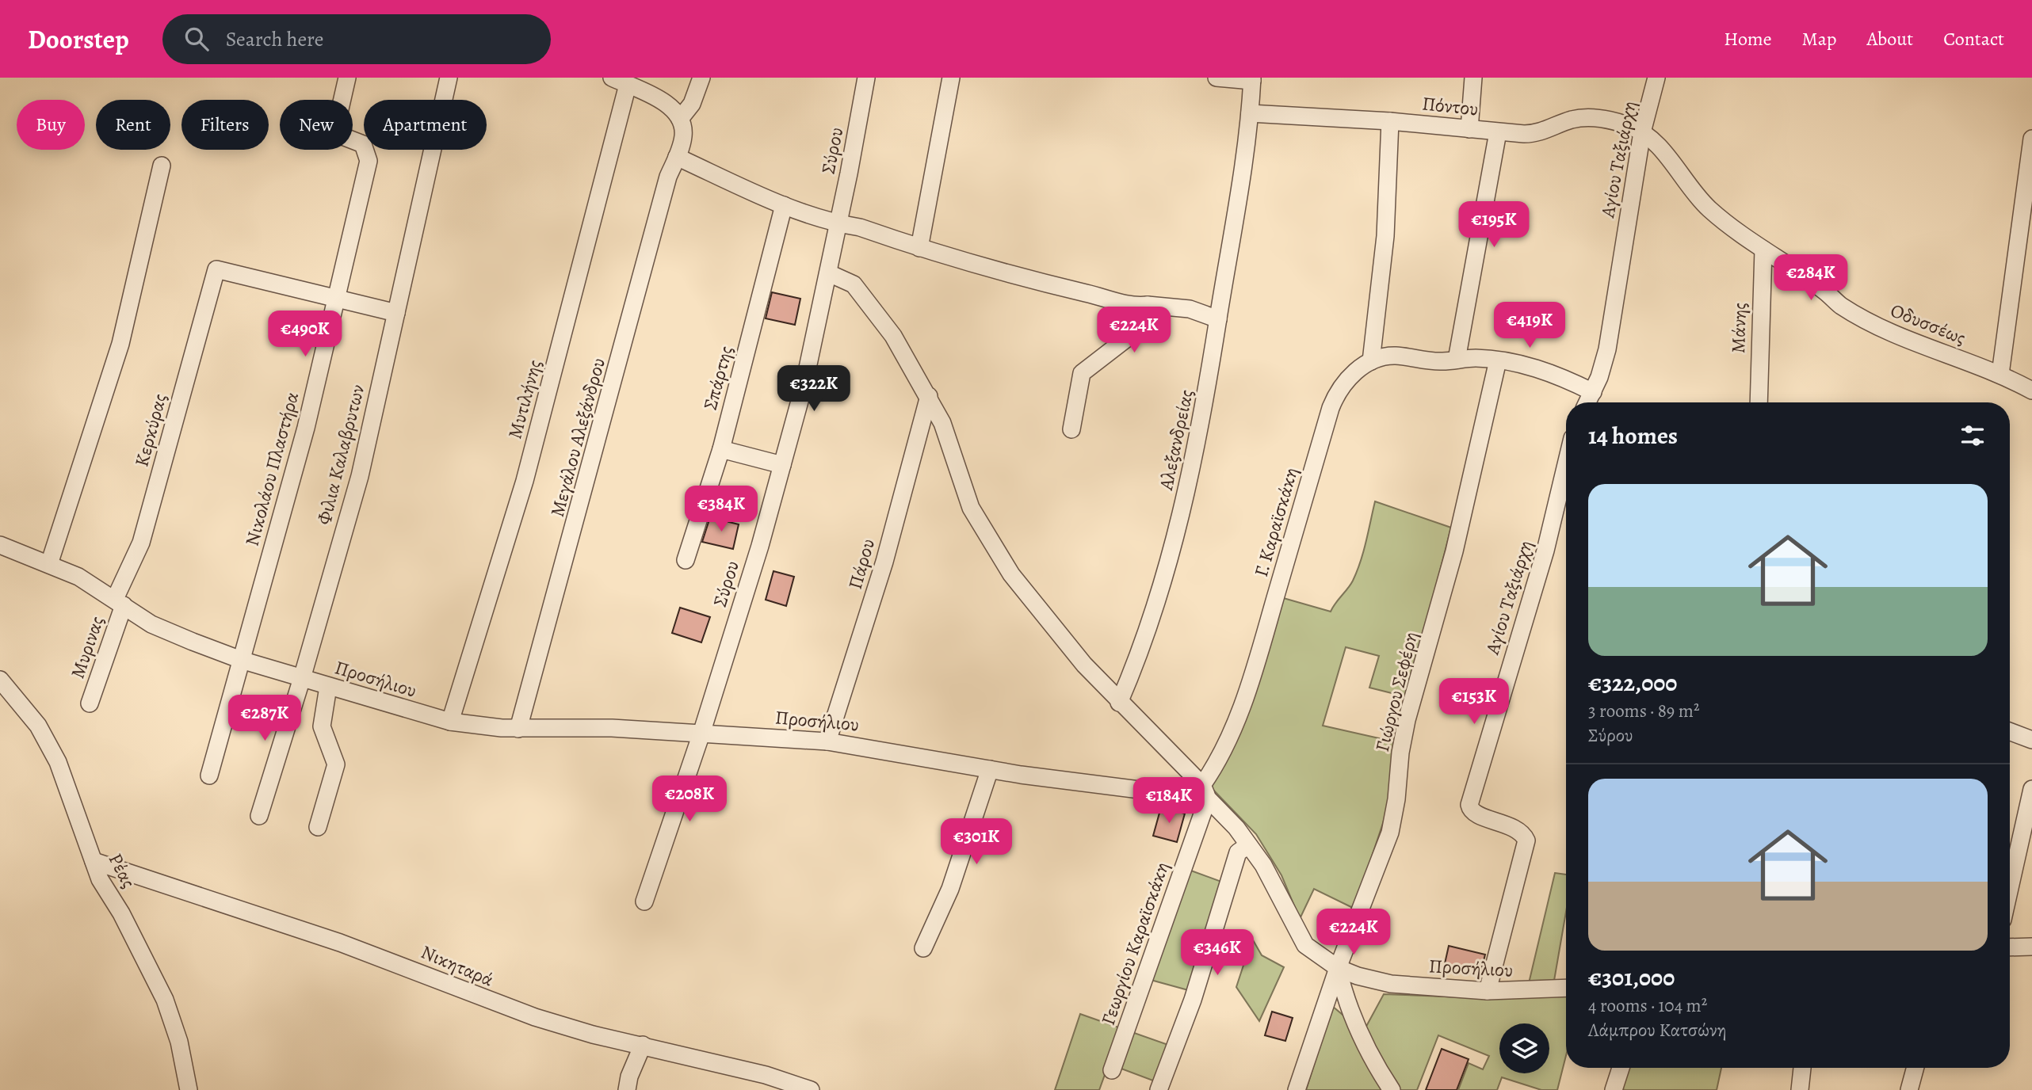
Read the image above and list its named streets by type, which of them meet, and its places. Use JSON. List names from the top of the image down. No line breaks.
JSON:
{"streets":{"street":["Πόντου","Σύρου","Αγίου Ταξιάρχη","Οδυσσέως","Μάνης","Σπάρτης","Μυτιλήνης","Κερκύρας","Μεγάλου Αλεξάνδρου","Αλεξανδρείας","Φιλια Καλαβρυτων","Νικολάου Πλαστήρα","Γ. Καραϊσκάκη","Πάρου","Μυρινας","Προσήλιου","Γιώργου Σεφέρη","Ρέας","Γεωργίου Καραϊσκάκη","Νικηταρά"]},"crossings":[["Πόντου","Αγίου Ταξιάρχη"],["Πόντου","Οδυσσέως"],["Πόντου","Αλεξανδρείας"],["Σύρου","Προσήλιου"],["Αγίου Ταξιάρχη","Οδυσσέως"],["Αγίου Ταξιάρχη","Γ. Καραϊσκάκη"],["Αγίου Ταξιάρχη","Προσήλιου"],["Οδυσσέως","Μάνης"],["Μυτιλήνης","Προσήλιου"],["Κερκύρας","Νικολάου Πλαστήρα"],["Κερκύρας","Μυρινας"],["Κερκύρας","Προσήλιου"],["Μεγάλου Αλεξάνδρου","Προσήλιου"],["Φιλια Καλαβρυτων","Προσήλιου"],["Νικολάου Πλαστήρα","Προσήλιου"],["Γ. Καραϊσκάκη","Προσήλιου"],["Γ. Καραϊσκάκη","Γιώργου Σεφέρη"],["Γ. Καραϊσκάκη","Γεωργίου Καραϊσκάκη"],["Πάρου","Προσήλιου"],["Μυρινας","Προσήλιου"],["Προσήλιου","Γιώργου Σεφέρη"],["Προσήλιου","Γεωργίου Καραϊσκάκη"],["Ρέας","Νικηταρά"]],"page":{"header":"Doorstep","search":"Search here","nav":["Home","Map","About","Contact"],"chip":["Buy","Rent","Filters","New","Apartment"],"price":["€195K","€284K","€419K","€224K","€490K","€322K","€384K","€153K","€287K","€208K","€184K","€301K","€224K","€346K"],"heading":"14 homes","list":[{"name":"€322,000","note":"3 rooms · 89 m² · Σύρου"},{"name":"€301,000","note":"4 rooms · 104 m² · Λάμπρου Κατσώνη"}]}}
